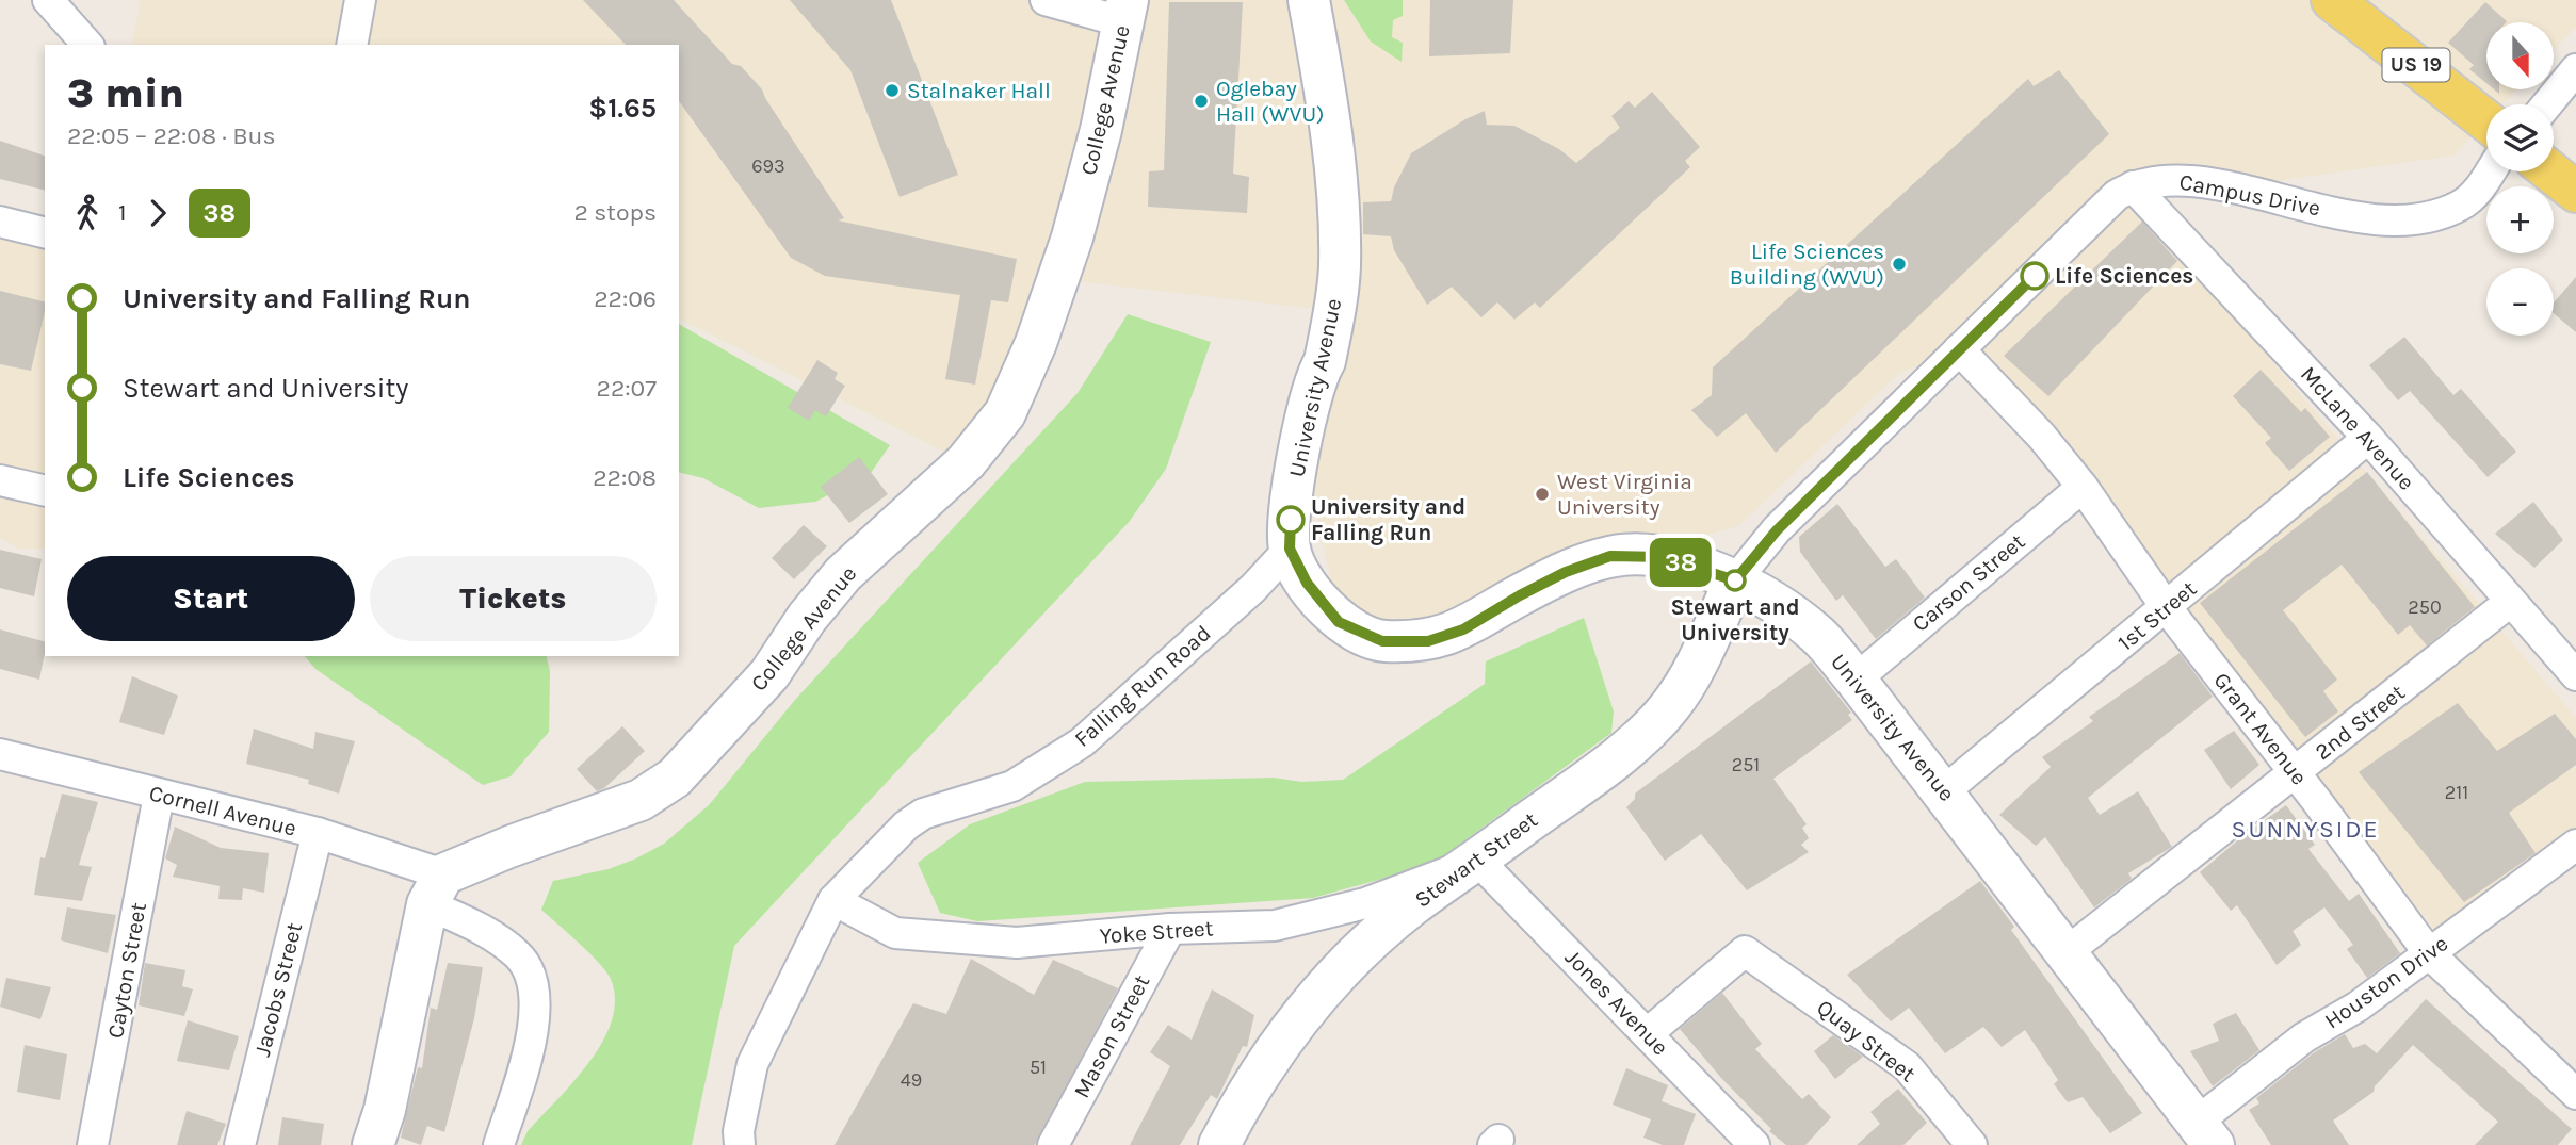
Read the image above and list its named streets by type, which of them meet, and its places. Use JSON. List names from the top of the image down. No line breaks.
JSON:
{"streets":{"main road":["US 19"],"street":["College Avenue","Campus Drive","University Avenue","McLane Avenue","Carson Street","1st Street","Falling Run Road","2nd Street","Grant Avenue","Cornell Avenue","Stewart Street","Yoke Street","Cayton Street","Houston Drive","Jacobs Street","Jones Avenue","Mason Street","Quay Street"]},"crossings":[["College Avenue","Cornell Avenue"],["Campus Drive","University Avenue"],["Campus Drive","McLane Avenue"],["Campus Drive","Grant Avenue"],["Campus Drive","Stewart Street"],["University Avenue","Carson Street"],["University Avenue","1st Street"],["University Avenue","Falling Run Road"],["University Avenue","2nd Street"],["University Avenue","Stewart Street"],["University Avenue","Houston Drive"],["McLane Avenue","1st Street"],["McLane Avenue","2nd Street"],["Carson Street","Grant Avenue"],["1st Street","Grant Avenue"],["Falling Run Road","Yoke Street"],["2nd Street","Grant Avenue"],["Grant Avenue","Houston Drive"],["Cornell Avenue","Cayton Street"],["Cornell Avenue","Jacobs Street"],["Stewart Street","Yoke Street"],["Stewart Street","Jones Avenue"],["Yoke Street","Jones Avenue"],["Yoke Street","Mason Street"],["Jones Avenue","Quay Street"]],"districts":["SUNNYSIDE"],"places":["Stalnaker Hall","Oglebay Hall (WVU)","Life Sciences Building (WVU)","Life Sciences","West Virginia University","University and Falling Run","Stewart and University"],"lines":["bus line 38"],"house_numbers":["693","250","251","211","51","49"],"north":"bottom","page":{"on_map":"38","map_buttons":["+","−"],"heading":["3 min","22:05 – 22:08 · Bus","$1.65"],"legs":["1","38","2 stops"],"list":[{"name":"University and Falling Run","value":"22:06"},{"name":"Stewart and University","value":"22:07"},{"name":"Life Sciences","value":"22:08"}],"buttons":["Start","Tickets"]}}
